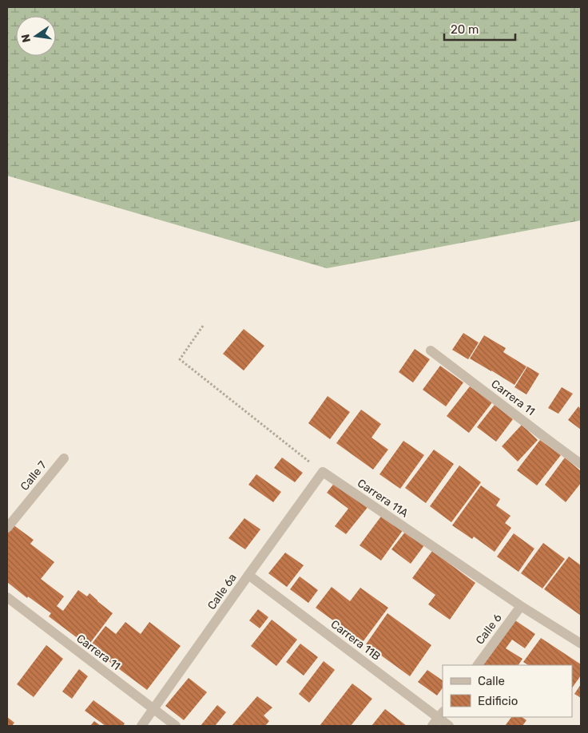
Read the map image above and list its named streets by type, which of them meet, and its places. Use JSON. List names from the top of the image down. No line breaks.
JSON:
{"streets":{"street":["Carrera 11","Calle 7","Carrera 11A","Calle 6a","Calle 6","Carrera 11B"]},"crossings":[["Carrera 11","Calle 6a"],["Carrera 11A","Calle 6a"],["Carrera 11A","Calle 6"],["Calle 6a","Carrera 11B"]],"legend":["Calle","Edificio"],"scale_bar":"20 m","north":"left"}
